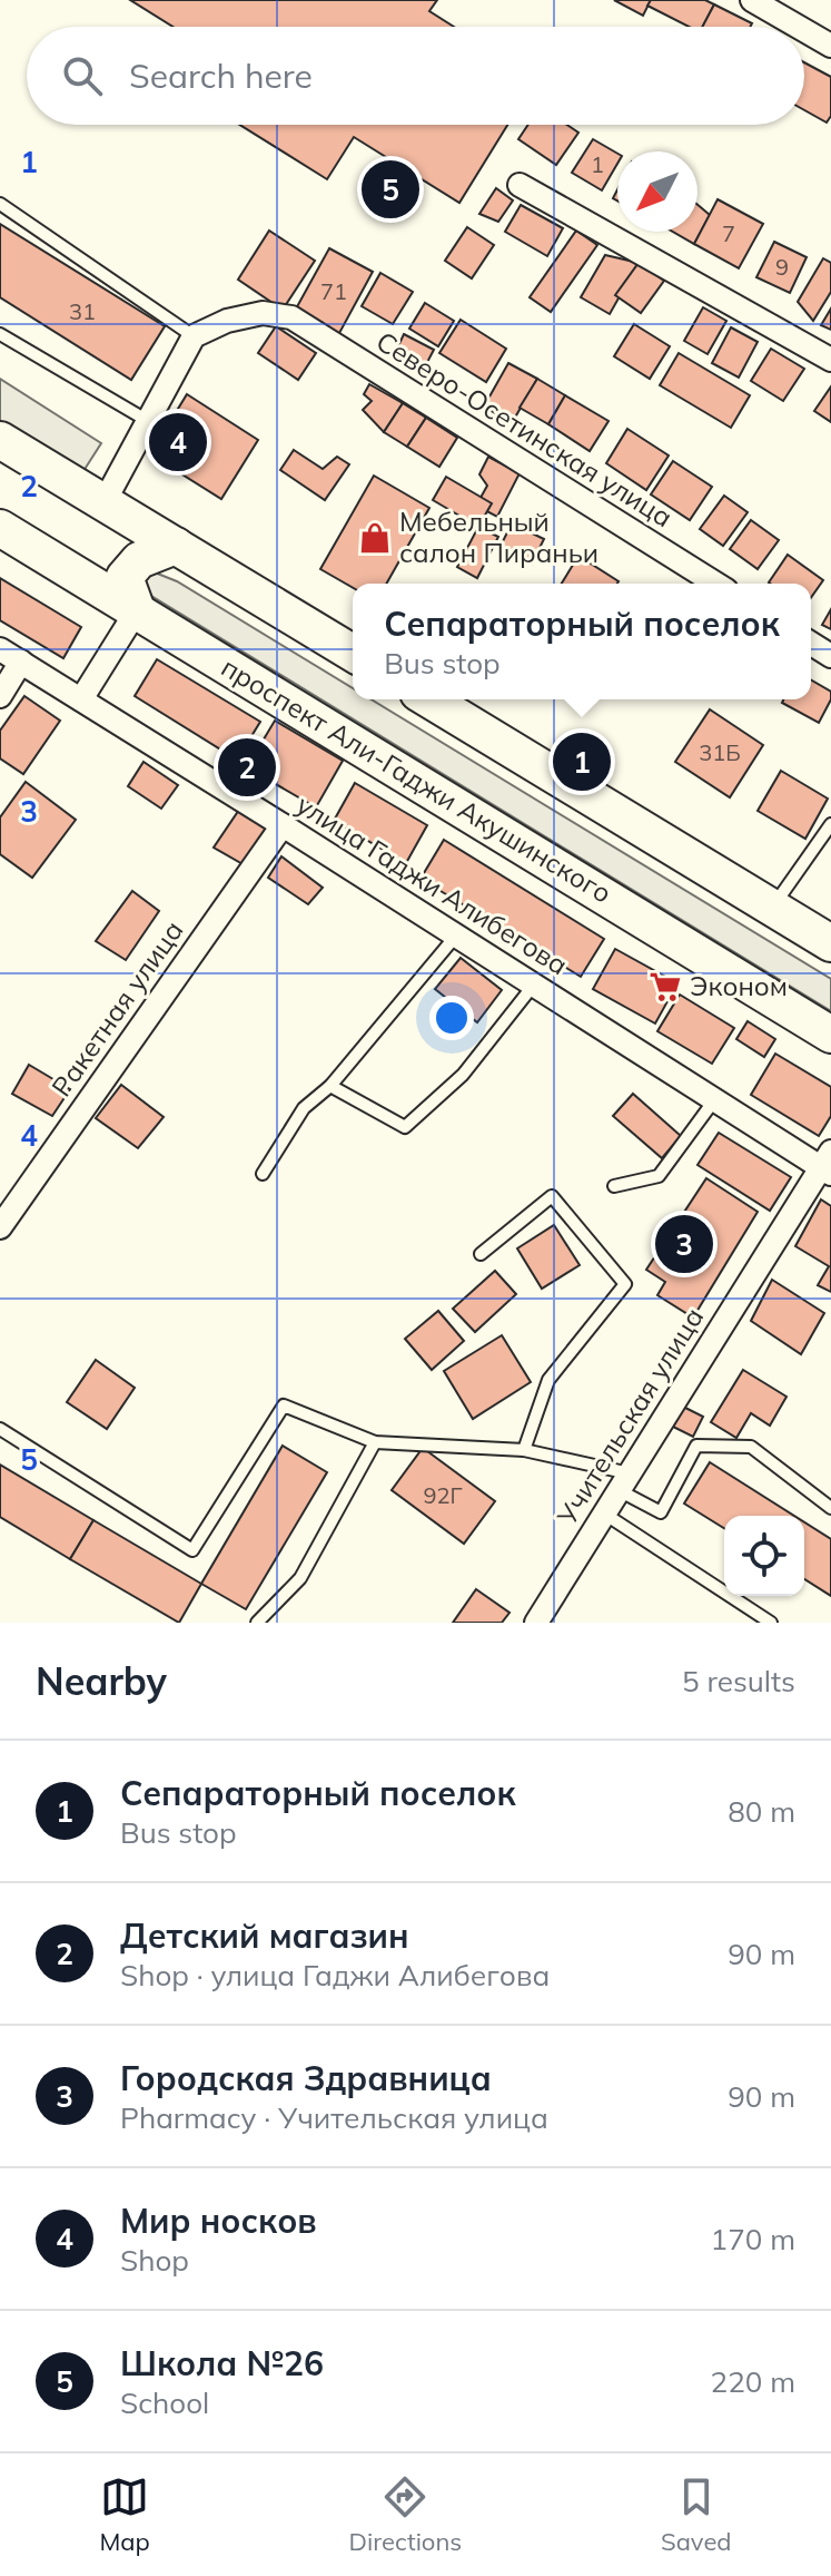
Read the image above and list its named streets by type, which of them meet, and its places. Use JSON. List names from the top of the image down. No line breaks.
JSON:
{"streets":{"main road":["проспект Али-Гаджи Акушинского"],"street":["Северо-Осетинская улица","улица Гаджи Алибегова","Ракетная улица","Учительская улица"]},"crossings":[["улица Гаджи Алибегова","Ракетная улица"],["улица Гаджи Алибегова","Учительская улица"]],"places":{"shop":["Мебельный салон Пираньи"],"supermarket":["Эконом"]},"house_numbers":["1","7","9","71","31","31Б","92Г"],"north":"bottom left","page":{"search":"Search here","pins":["5","4","1","2","3"],"popup":["Сепараторный поселок","Bus stop"],"heading":["Nearby","5 results"],"list":[{"mark":"1","name":"Сепараторный поселок","note":"Bus stop","value":"80 m"},{"mark":"2","name":"Детский магазин","note":"Shop · улица Гаджи Алибегова","value":"90 m"},{"mark":"3","name":"Городская Здравница","note":"Pharmacy · Учительская улица","value":"90 m"},{"mark":"4","name":"Мир носков","note":"Shop","value":"170 m"},{"mark":"5","name":"Школа №26","note":"School","value":"220 m"}],"nav":["Map","Directions","Saved"]},"grid":{"rows":["1","2","3","4","5"]}}
